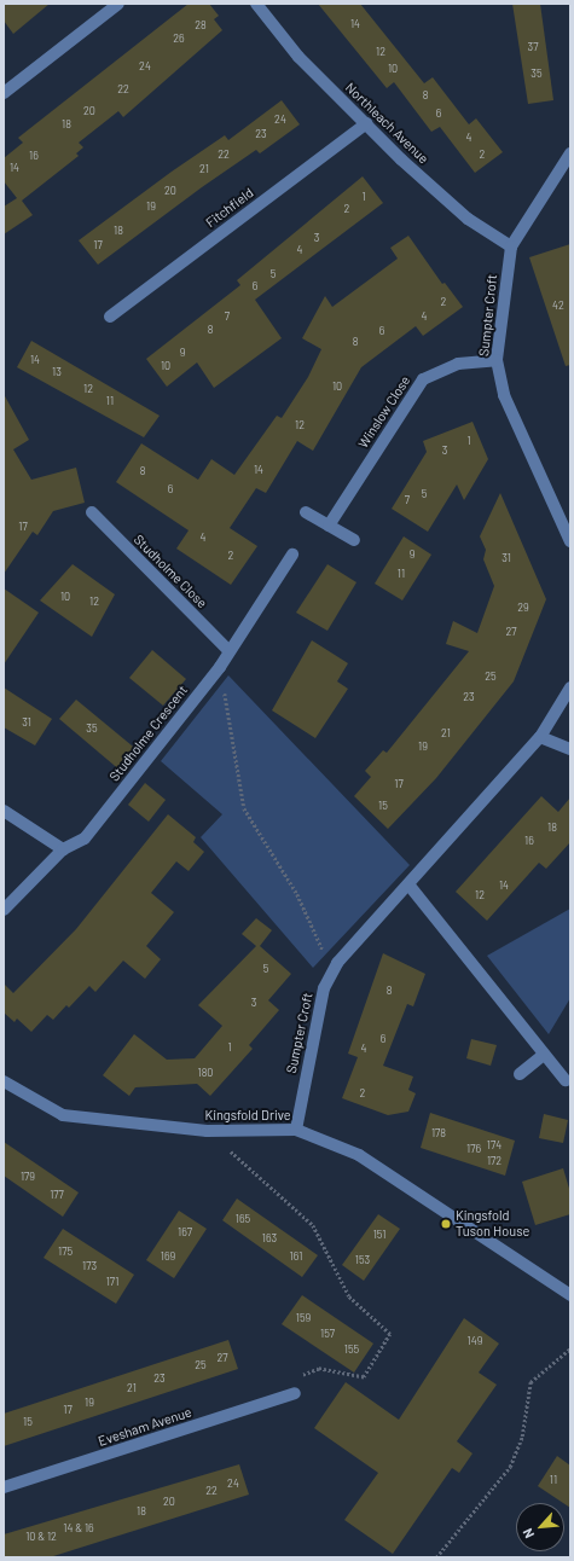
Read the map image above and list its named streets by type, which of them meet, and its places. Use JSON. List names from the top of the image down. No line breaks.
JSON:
{"streets":{"street":["Northleach Avenue","Fitchfield","Sumpter Croft","Winslow Close","Studholme Close","Studholme Crescent","Kingsfold Drive","Evesham Avenue"]},"crossings":[["Northleach Avenue","Fitchfield"],["Northleach Avenue","Sumpter Croft"],["Sumpter Croft","Winslow Close"],["Sumpter Croft","Kingsfold Drive"],["Studholme Close","Studholme Crescent"]],"places":["Kingsfold Tuson House"],"house_numbers":["14","28","26","37","12","24","10","35","22","8","20","6","24","18","23","4","22","2","16","14","21","20","1","19","2","18","3","17","4","5","6","2","42","7","4","8","6","8","9","14","10","13","10","12","11","12","1","3","14","8","6","5","7","17","4","9","2","31","11","10","12","29","27","25","23","31","35","21","19","17","15","18","16","14","12","5","8","3","6","1","4","180","2","178","174","176","172","179","177","165","167","151","163","175","169","161","153","173","171","159","157","149","155","27","25","23","21","19","17","15","11","24","22","20","18","14 & 16","10 & 12"],"north":"bottom left"}
